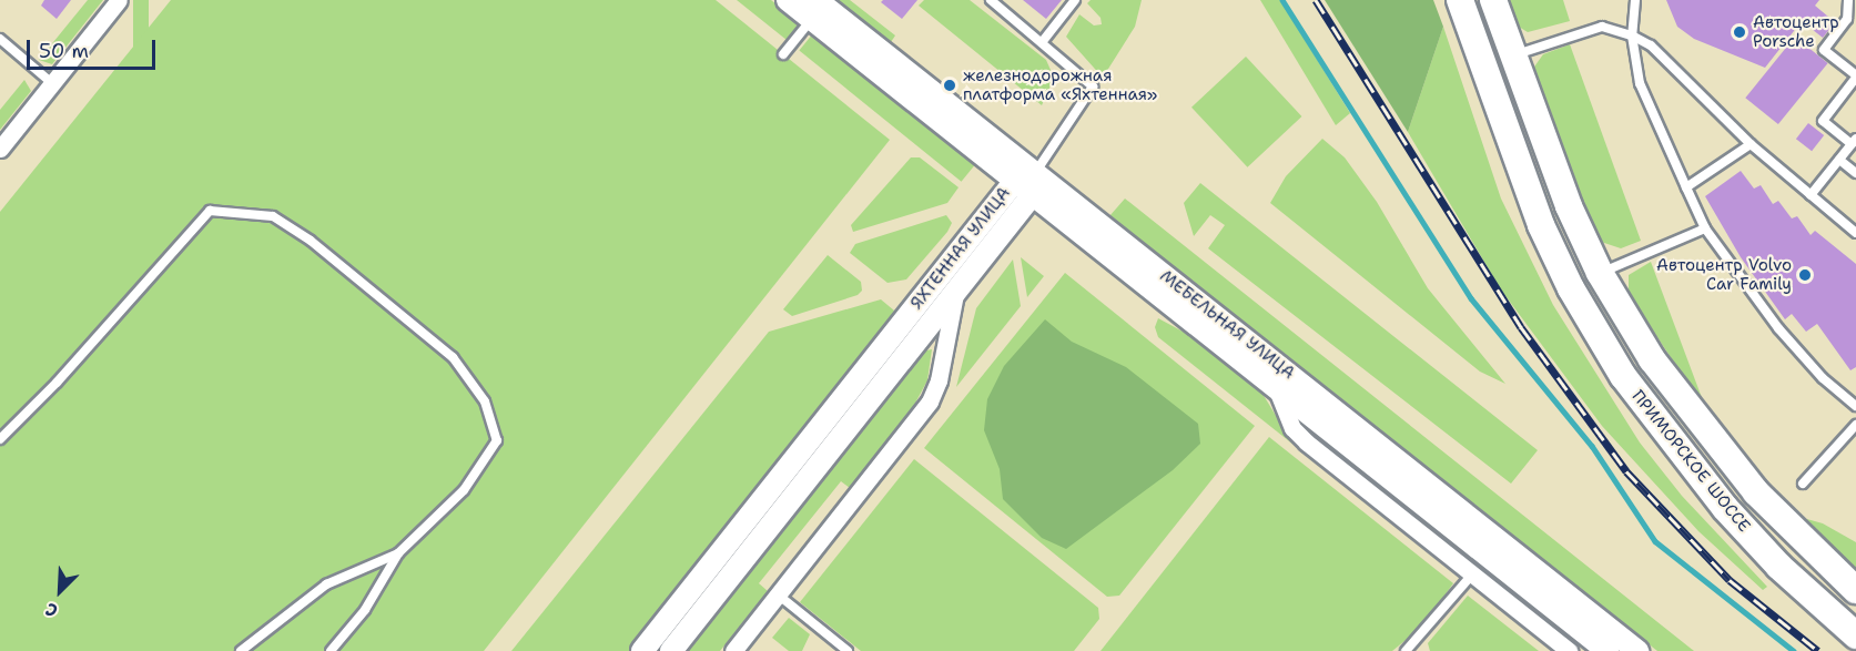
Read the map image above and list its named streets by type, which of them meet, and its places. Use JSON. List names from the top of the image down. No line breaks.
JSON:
{"streets":{"main road":["ПРИМОРСКОЕ ШОССЕ"],"street":["ЯХТЕННАЯ УЛИЦА","МЕБЕЛЬНАЯ УЛИЦА"]},"crossings":[["ЯХТЕННАЯ УЛИЦА","МЕБЕЛЬНАЯ УЛИЦА"]],"places":["Автоцентр Porsche","железнодорожная платформа «Яхтенная»","Автоцентр Volvo Car Family"],"scale_bar":"50 m","north":"bottom left"}
